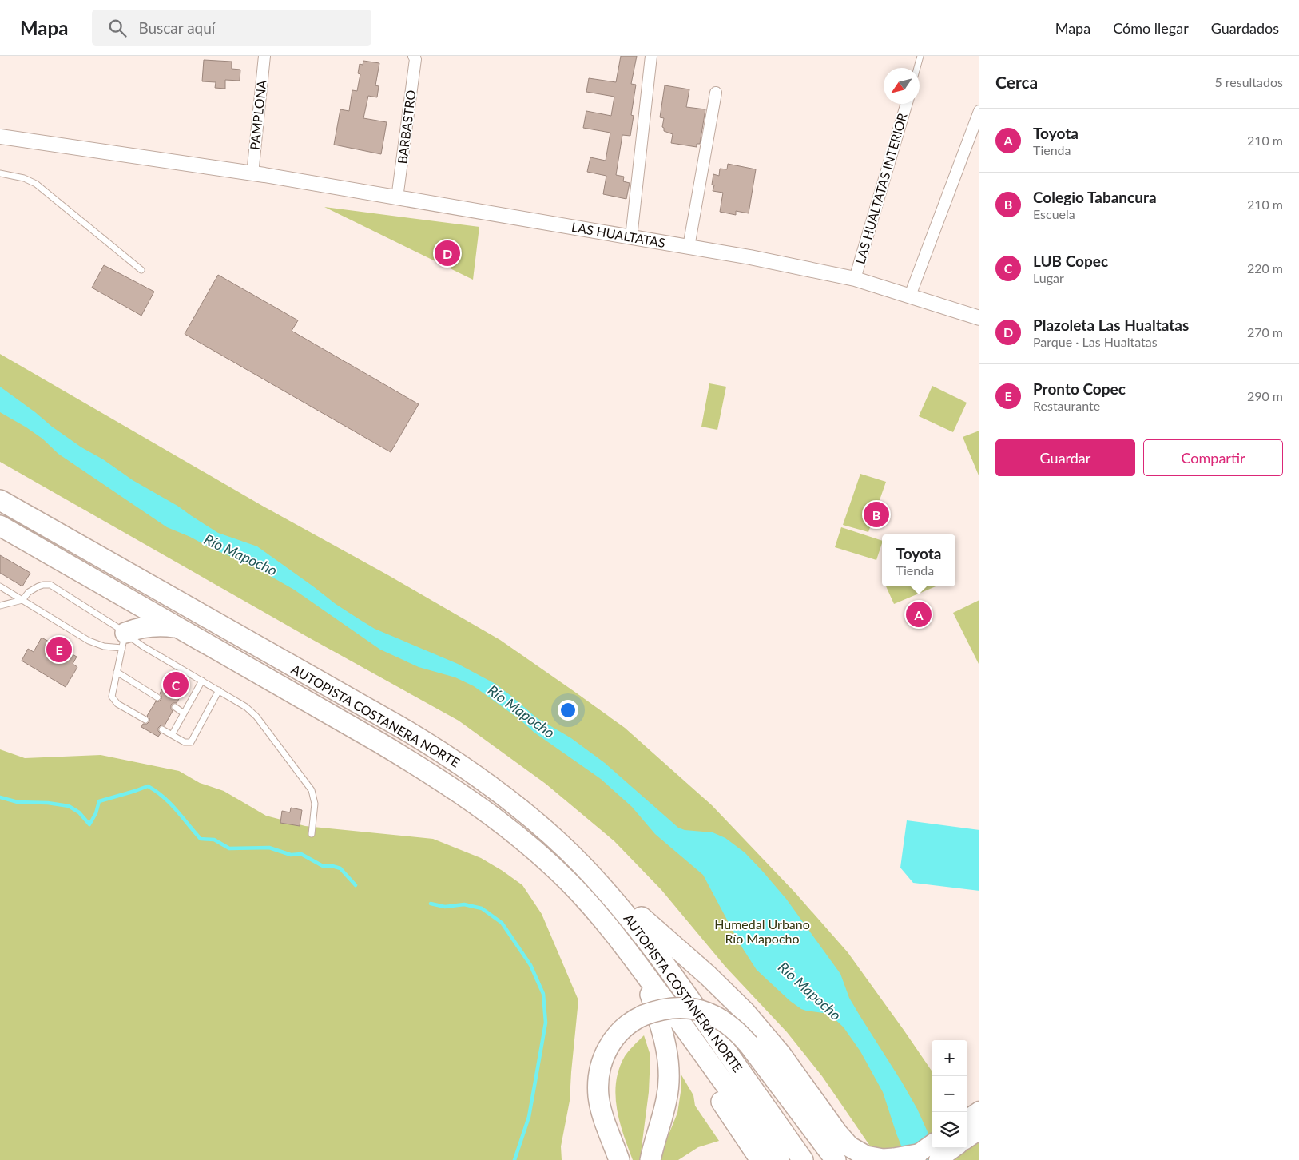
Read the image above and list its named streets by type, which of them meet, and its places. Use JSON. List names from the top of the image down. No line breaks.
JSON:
{"streets":{"highway":["AUTOPISTA COSTANERA NORTE"],"street":["PAMPLONA","BARBASTRO","LAS HUALTATAS INTERIOR","LAS HUALTATAS"]},"crossings":[["PAMPLONA","LAS HUALTATAS"],["BARBASTRO","LAS HUALTATAS"],["LAS HUALTATAS INTERIOR","LAS HUALTATAS"]],"water":["Río Mapocho"],"parks":["Humedal Urbano Río Mapocho"],"north":"bottom left","page":{"header":"Mapa","search":"Buscar aquí","nav":["Mapa","Cómo llegar","Guardados"],"heading":["Cerca","5 resultados"],"list":[{"mark":"A","name":"Toyota","note":"Tienda","value":"210 m"},{"mark":"B","name":"Colegio Tabancura","note":"Escuela","value":"210 m"},{"mark":"C","name":"LUB Copec","note":"Lugar","value":"220 m"},{"mark":"D","name":"Plazoleta Las Hualtatas","note":"Parque · Las Hualtatas","value":"270 m"},{"mark":"E","name":"Pronto Copec","note":"Restaurante","value":"290 m"}],"pins":["D","B","A","E","C"],"buttons":["Guardar","Compartir"],"popup":["Toyota","Tienda"],"map_buttons":["+","−"]}}
